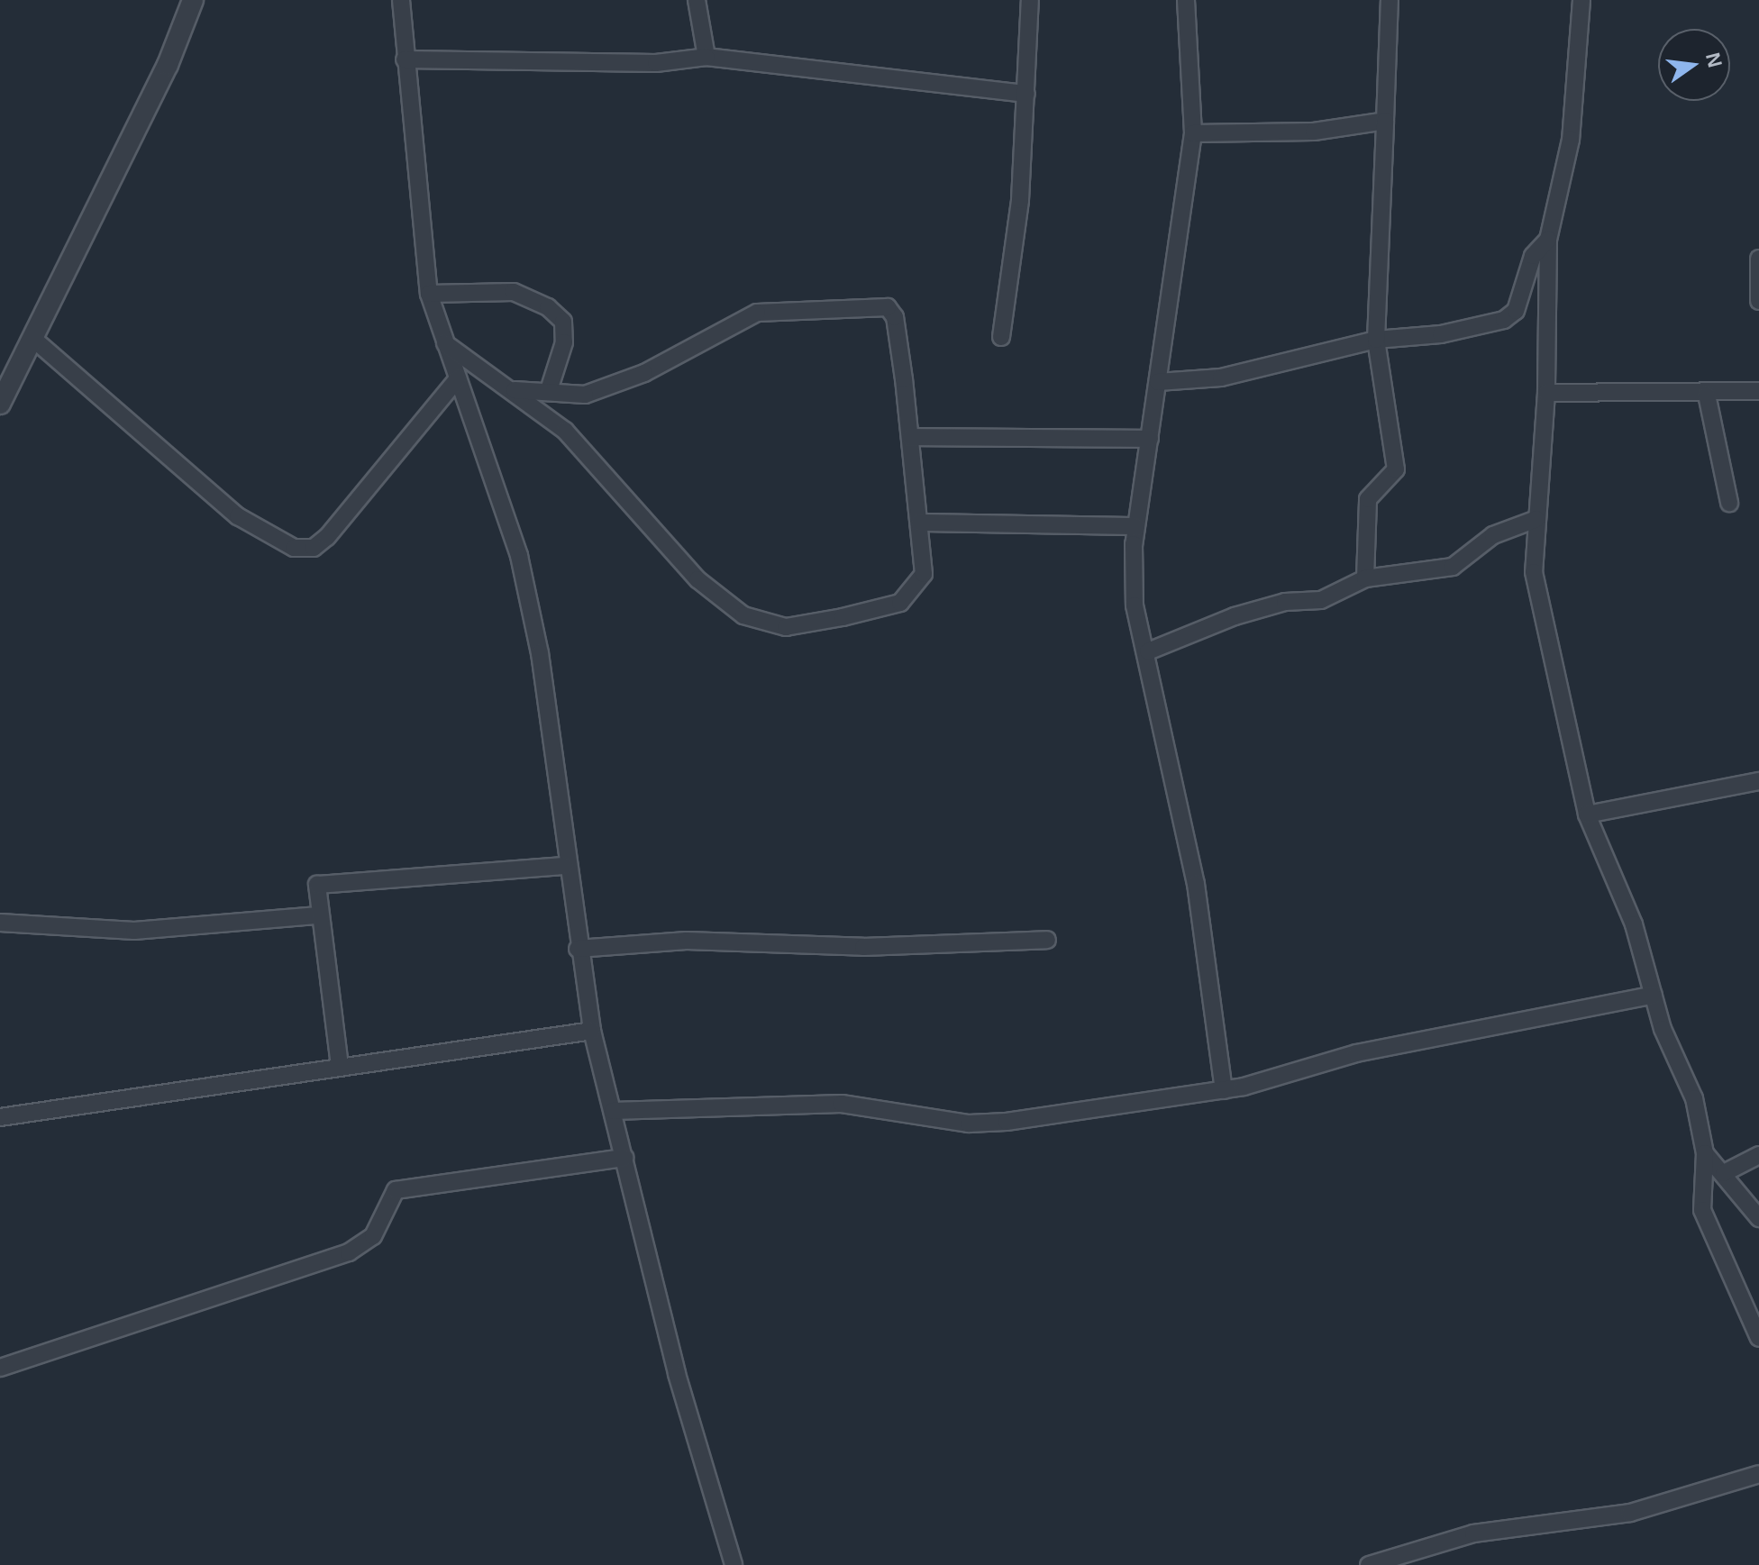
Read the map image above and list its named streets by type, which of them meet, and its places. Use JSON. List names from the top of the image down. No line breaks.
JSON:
{"north":"right"}
